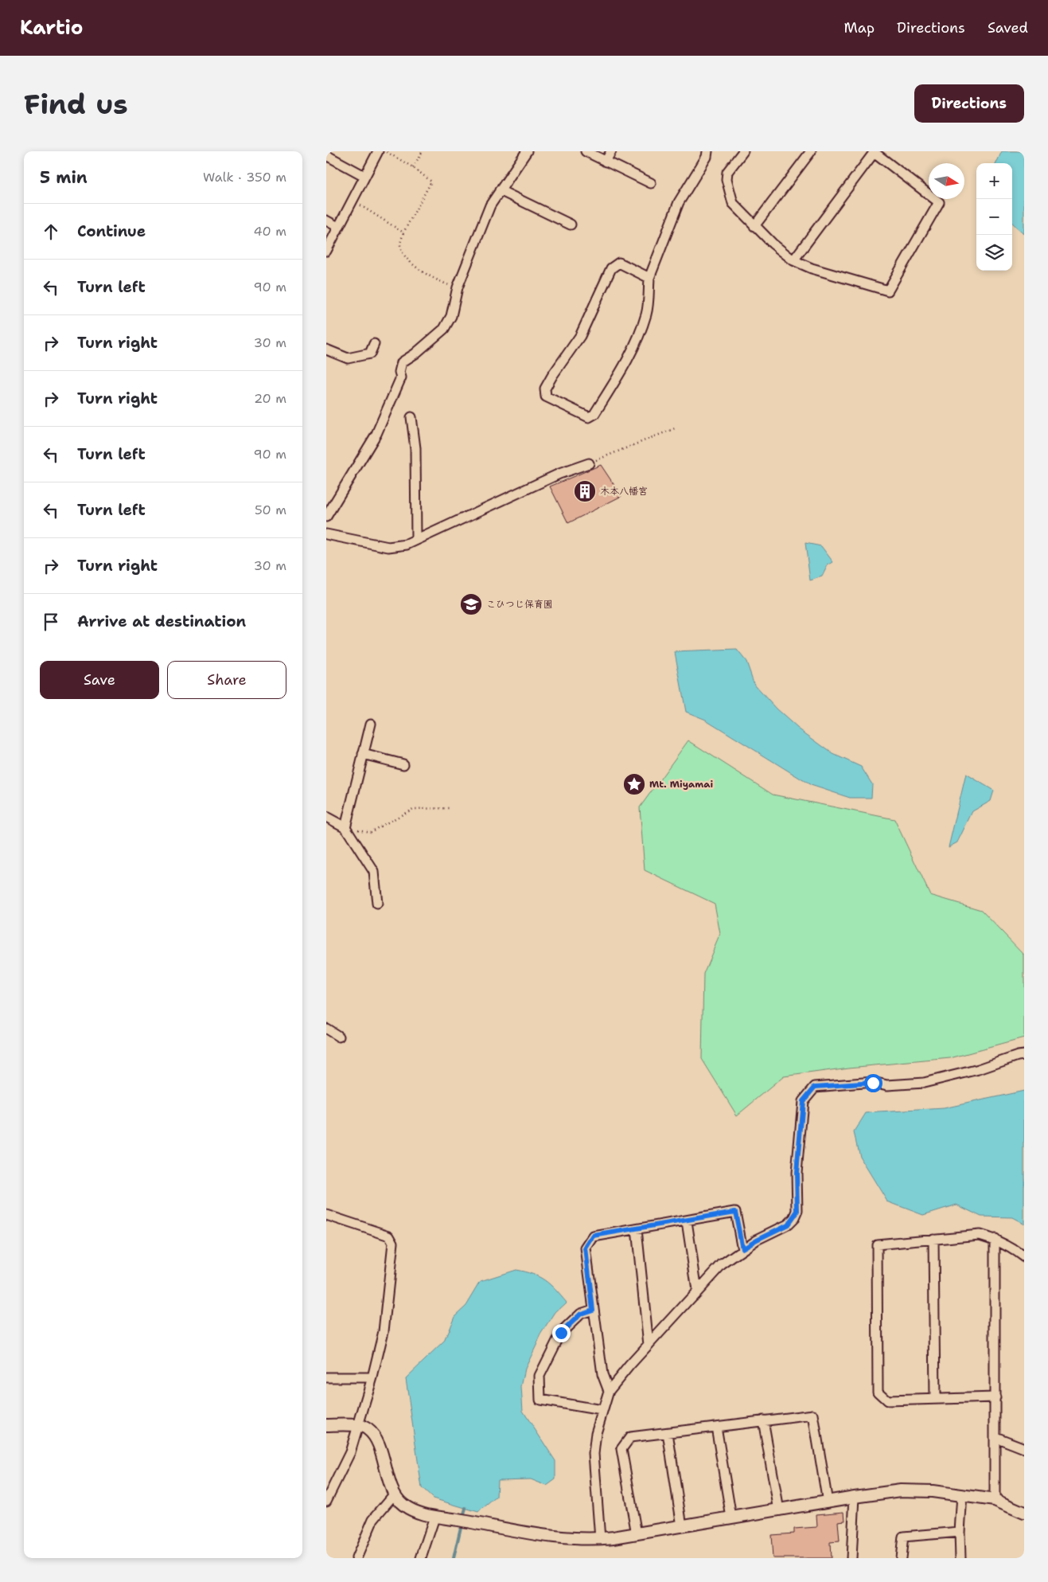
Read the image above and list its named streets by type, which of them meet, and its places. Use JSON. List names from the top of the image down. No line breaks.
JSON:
{"places":{"building":["木本八幡宮"],"school or university":["こひつじ保育園"],"place":["Mt. Miyamai"]},"north":"right","page":{"header":"Kartio","nav":["Map","Directions","Saved"],"buttons":["Directions",["Save","Share"]],"title":"Find us","heading":["5 min","Walk · 350 m"],"map_buttons":["+","−"],"list":[["Continue","40 m"],["Turn left","90 m"],["Turn right","30 m"],["Turn right","20 m"],["Turn left","90 m"],["Turn left","50 m"],["Turn right","30 m"],"Arrive at destination"]}}
